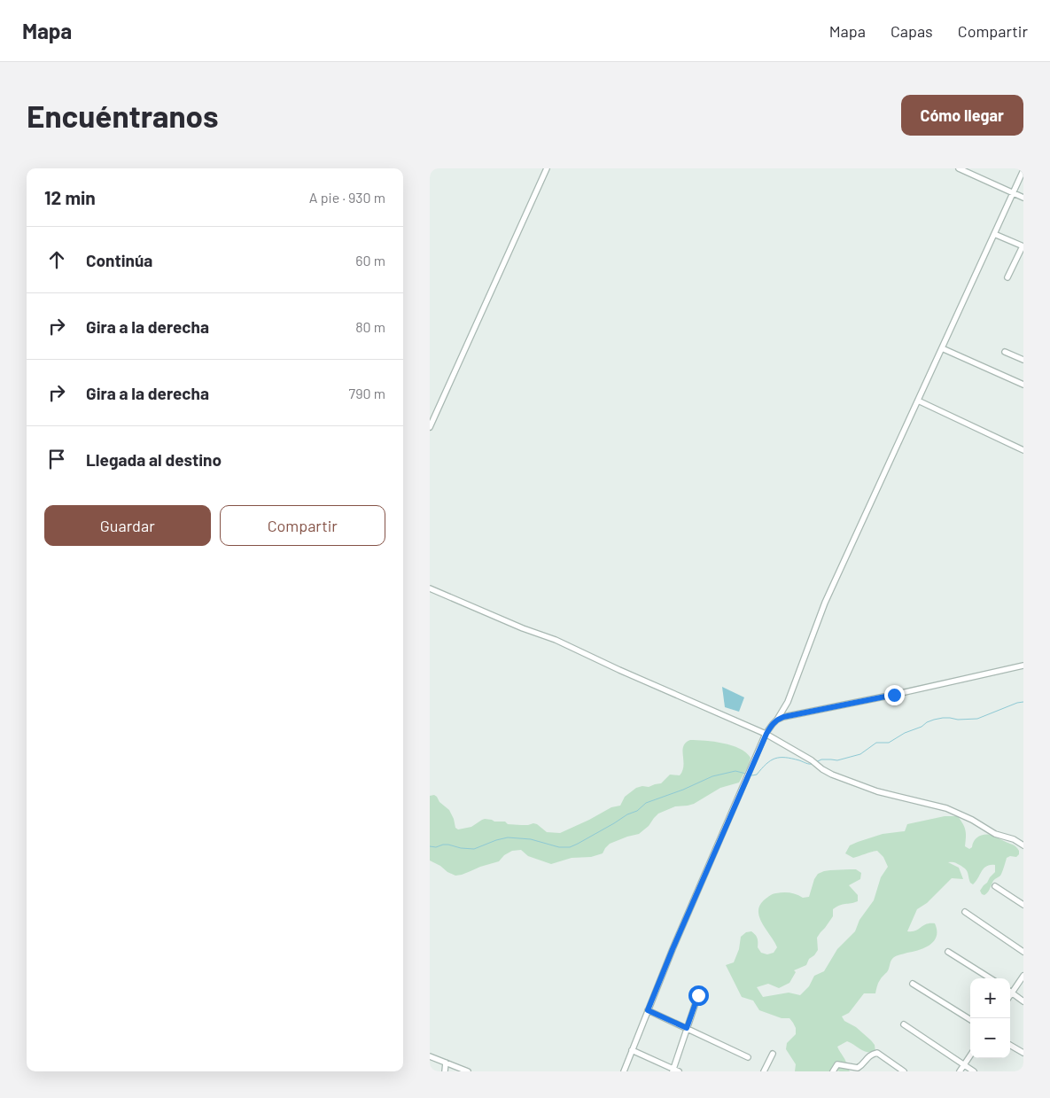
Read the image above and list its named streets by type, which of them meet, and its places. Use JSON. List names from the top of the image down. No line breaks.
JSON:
{"page":{"header":"Mapa","nav":["Mapa","Capas","Compartir"],"buttons":["Cómo llegar",["Guardar","Compartir"]],"title":"Encuéntranos","heading":["12 min","A pie · 930 m"],"list":[["Continúa","60 m"],["Gira a la derecha","80 m"],["Gira a la derecha","790 m"],"Llegada al destino"],"map_buttons":["+","−"]}}
